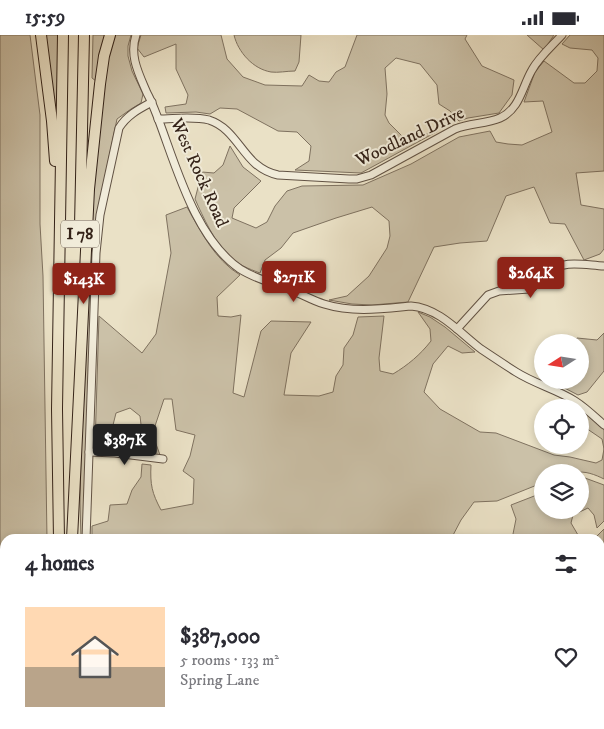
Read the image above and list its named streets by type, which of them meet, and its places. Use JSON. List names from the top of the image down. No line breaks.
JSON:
{"streets":{"highway":["I 78"],"street":["Woodland Drive","West Rock Road"]},"crossings":[["Woodland Drive","West Rock Road"]],"north":"left","page":{"status":"15:59","price":["$264K","$271K","$143K","$387K"],"heading":"4 homes","list":[{"name":"$387,000","note":"5 rooms · 133 m² · Spring Lane"}]}}
